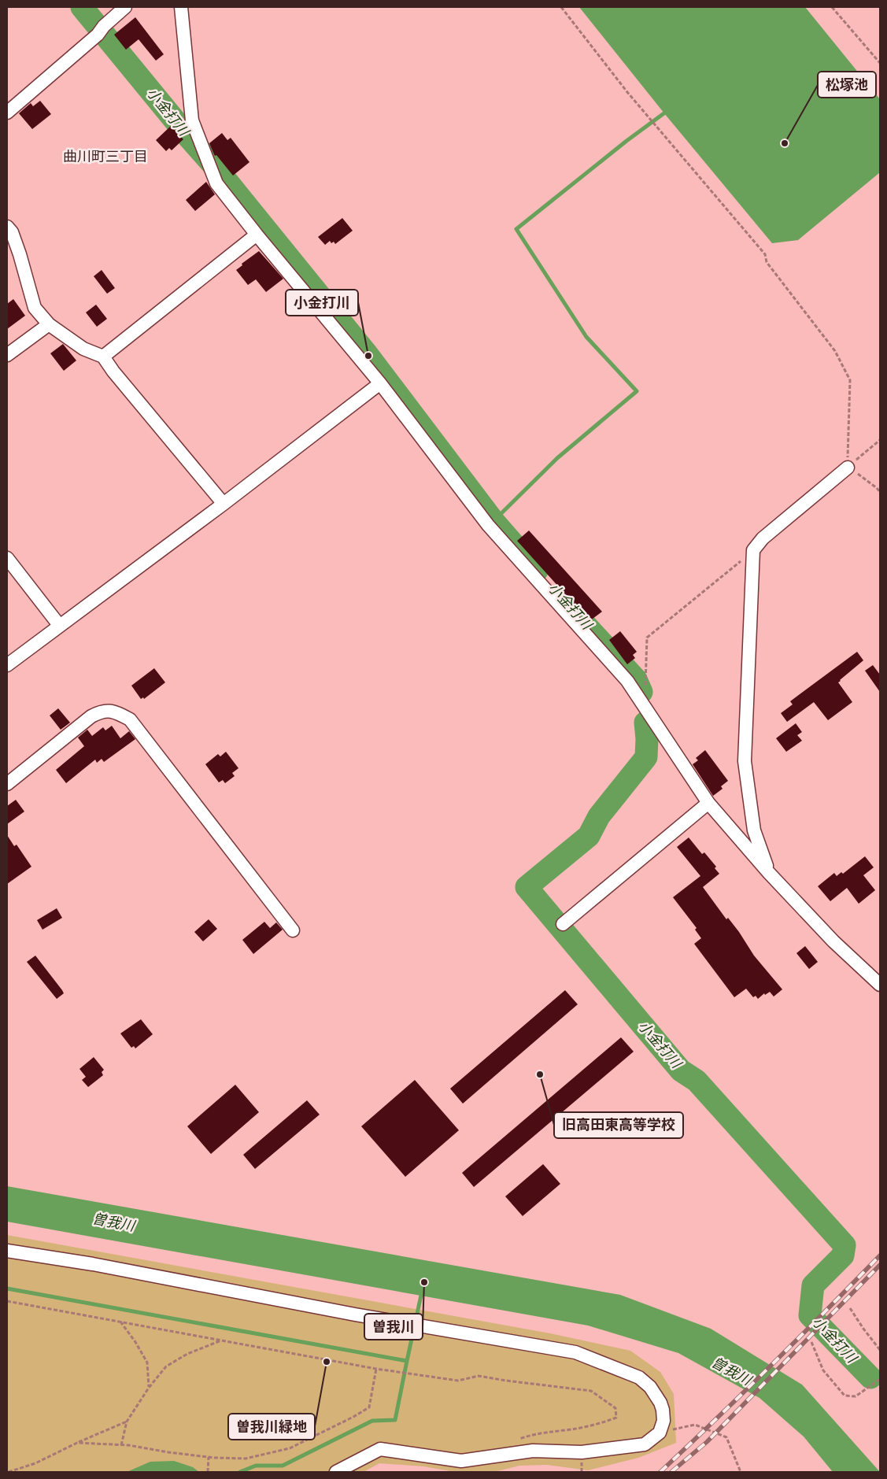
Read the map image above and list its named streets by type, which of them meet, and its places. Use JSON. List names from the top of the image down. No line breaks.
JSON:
{"districts":["曲川町三丁目"],"water":["小金打川","曽我川"],"places":["松塚池","小金打川","旧高田東高等学校","曽我川","曽我川緑地"]}
